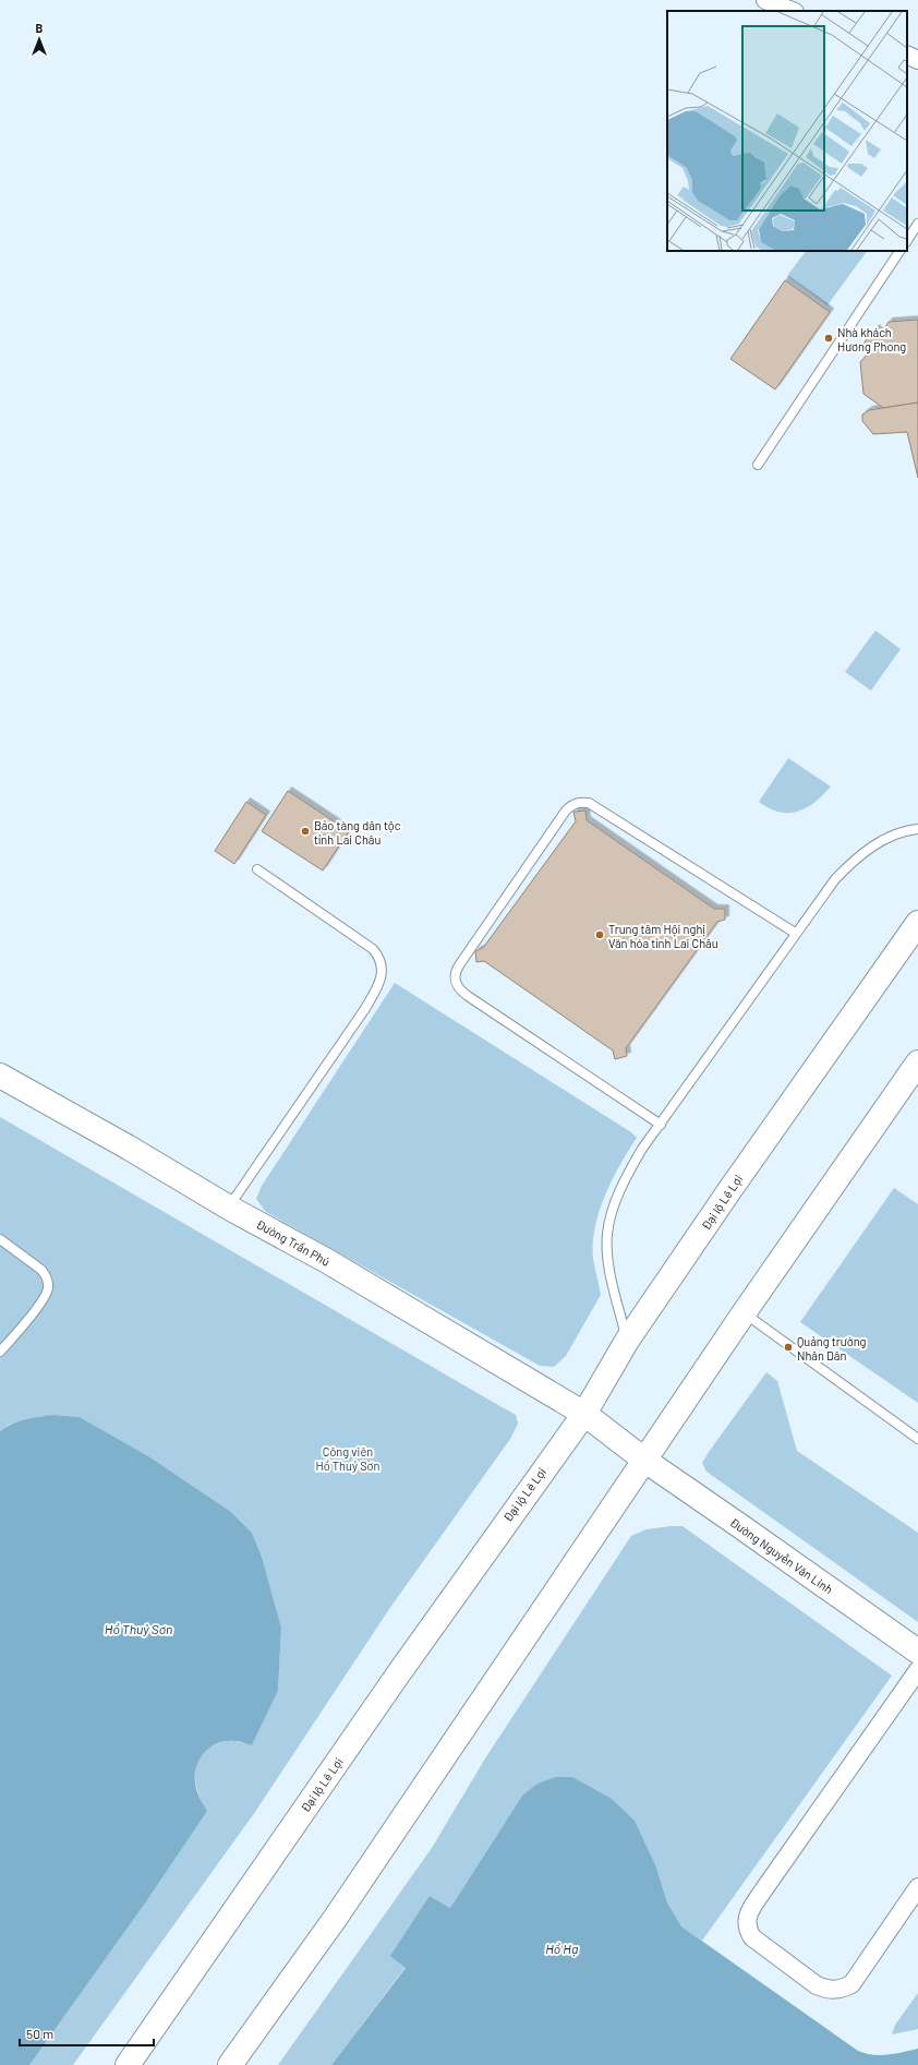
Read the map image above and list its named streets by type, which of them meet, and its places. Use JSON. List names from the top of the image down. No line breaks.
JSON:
{"streets":{"main road":["Đại lộ Lê Lợi","Đường Trần Phú","Đường Nguyễn Văn Linh"]},"crossings":[["Đại lộ Lê Lợi","Đường Trần Phú"],["Đường Trần Phú","Đường Nguyễn Văn Linh"]],"water":["Hồ Thuỷ Sơn","Hồ Hạ"],"parks":["Công viên Hồ Thuỷ Sơn"],"places":["Nhà khách Hương Phong","Bảo tàng dân tộc tỉnh Lai Châu","Trung tâm Hội nghị Văn hóa tỉnh Lai Châu","Quảng trường Nhân Dân"],"scale_bar":"50 m","north":"top"}
